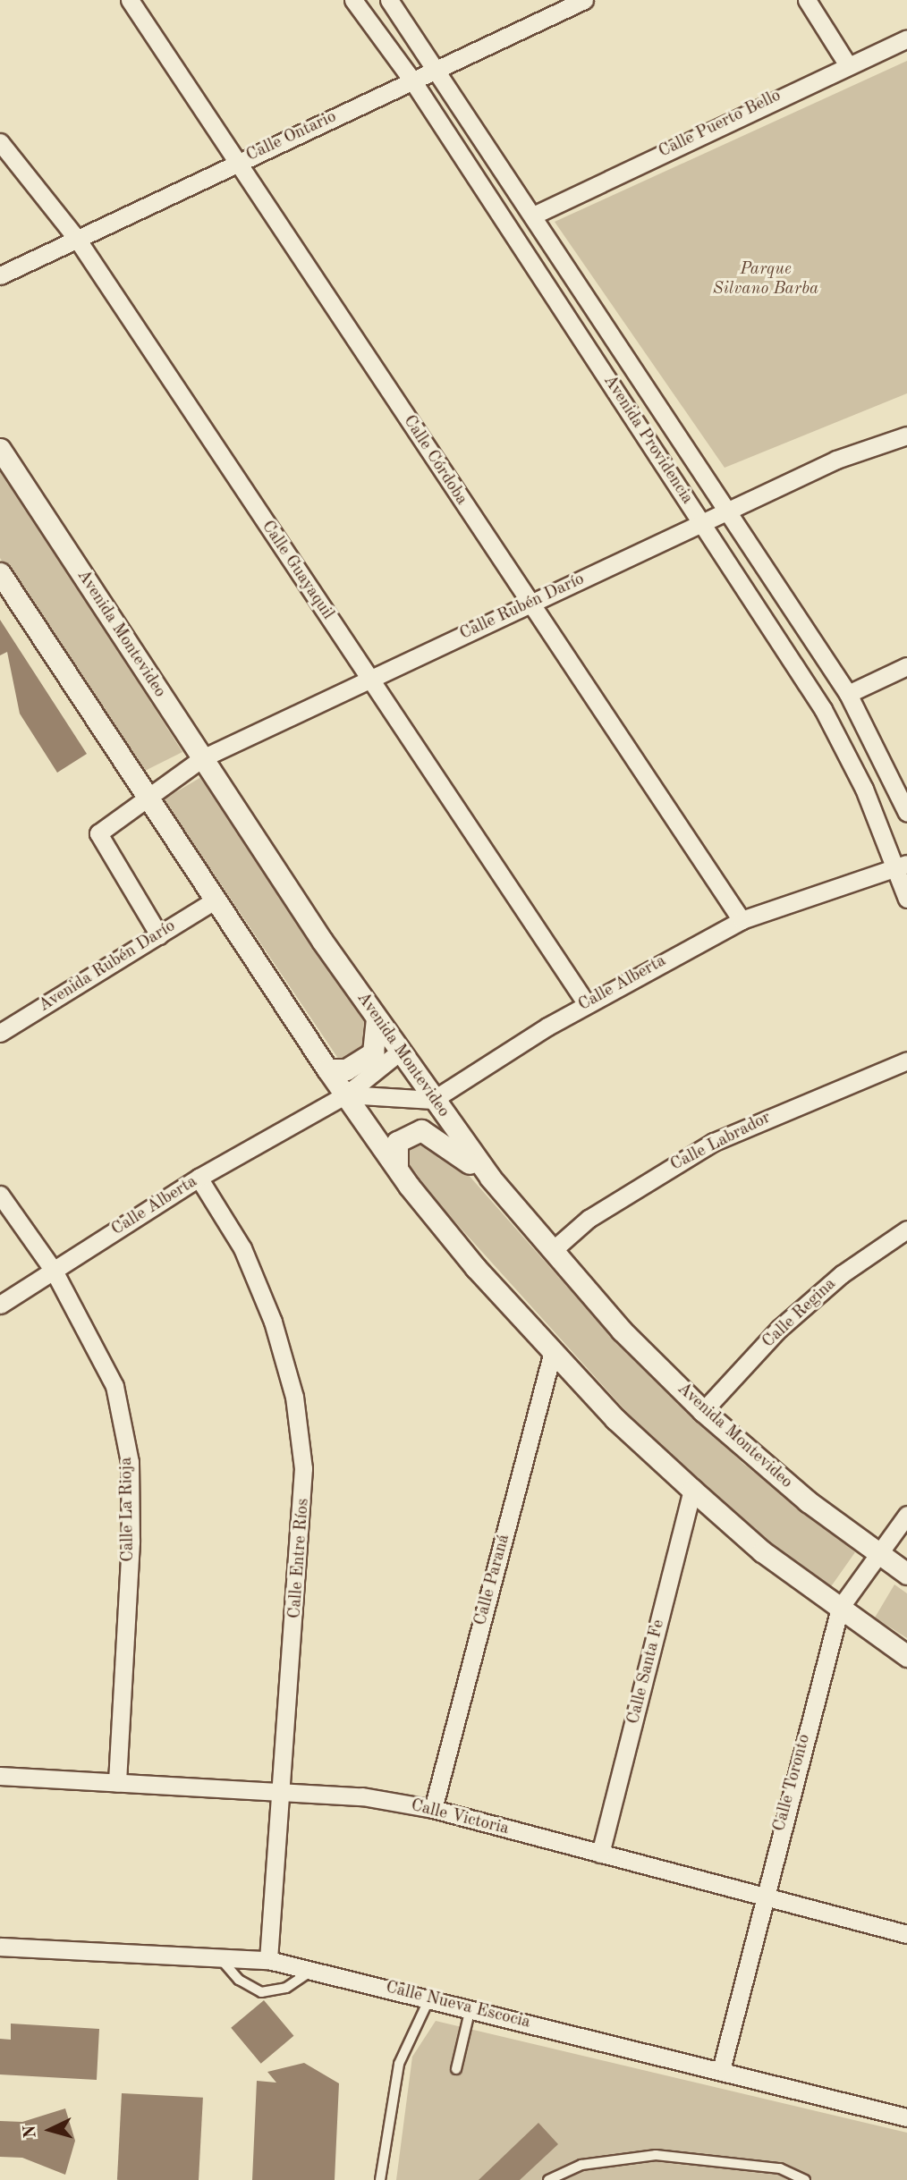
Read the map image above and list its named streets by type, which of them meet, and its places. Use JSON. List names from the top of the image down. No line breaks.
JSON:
{"streets":{"street":["Calle Puerto Bello","Calle Ontario","Avenida Providencia","Calle Córdoba","Calle Guayaquil","Calle Rubén Darío","Avenida Montevideo","Avenida Rubén Darío","Calle Alberta","Calle Labrador","Calle Regina","Calle La Rioja","Calle Entre Ríos","Calle Paraná","Calle Santa Fe","Calle Toronto","Calle Victoria","Calle Nueva Escocia"]},"crossings":[["Calle Puerto Bello","Avenida Providencia"],["Calle Ontario","Avenida Providencia"],["Calle Ontario","Calle Córdoba"],["Calle Ontario","Calle Guayaquil"],["Avenida Providencia","Calle Rubén Darío"],["Avenida Providencia","Calle Alberta"],["Calle Córdoba","Calle Rubén Darío"],["Calle Córdoba","Calle Alberta"],["Calle Guayaquil","Calle Rubén Darío"],["Calle Guayaquil","Calle Alberta"],["Calle Rubén Darío","Avenida Montevideo"],["Calle Rubén Darío","Avenida Rubén Darío"],["Avenida Montevideo","Calle Alberta"],["Avenida Montevideo","Calle Labrador"],["Avenida Montevideo","Calle Regina"],["Avenida Montevideo","Calle Toronto"],["Calle Alberta","Calle La Rioja"],["Calle Alberta","Calle Entre Ríos"],["Calle La Rioja","Calle Victoria"],["Calle Entre Ríos","Calle Victoria"],["Calle Entre Ríos","Calle Nueva Escocia"],["Calle Paraná","Calle Victoria"],["Calle Santa Fe","Calle Victoria"],["Calle Toronto","Calle Victoria"],["Calle Toronto","Calle Nueva Escocia"]],"parks":["Parque Silvano Barba"],"north":"left"}
